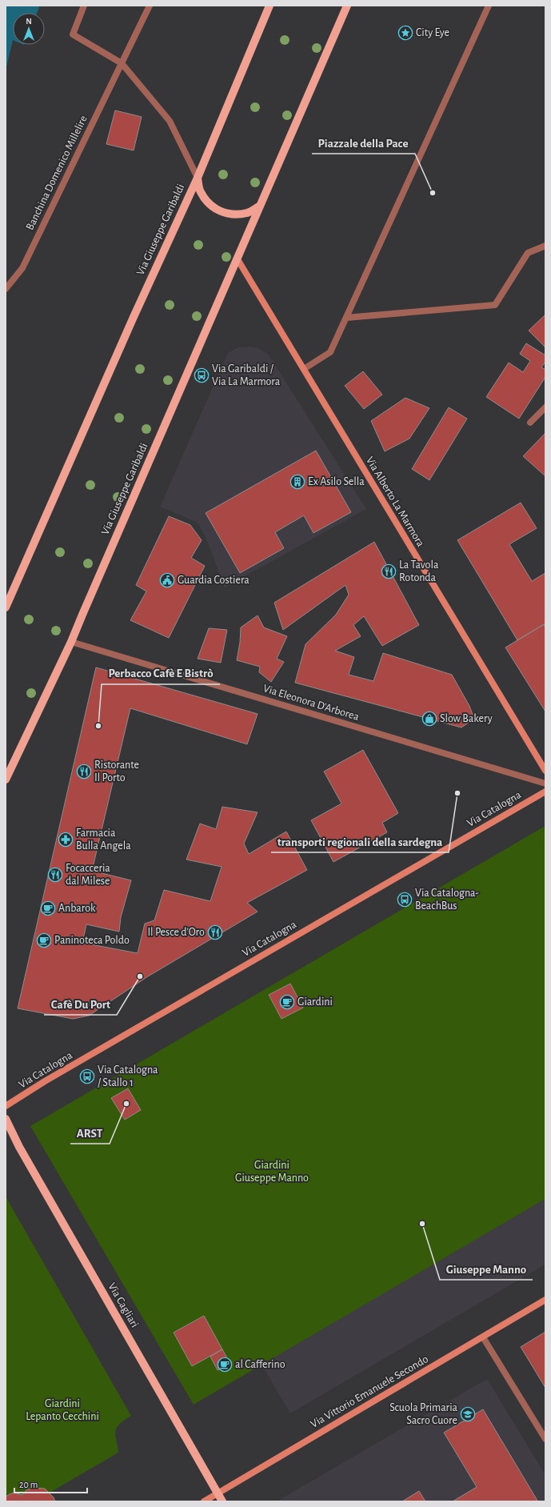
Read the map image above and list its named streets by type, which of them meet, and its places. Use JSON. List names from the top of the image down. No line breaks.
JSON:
{"streets":{"main road":["Via Giuseppe Garibaldi","Via Alberto La Marmora","Via Catalogna","Via Cagliari","Via Vittorio Emanuele Secondo"],"street":["Banchina Domenico Millelire","Via Eleonora D'Arborea"]},"crossings":[["Via Giuseppe Garibaldi","Via Alberto La Marmora"],["Via Giuseppe Garibaldi","Via Eleonora D'Arborea"],["Via Cagliari","Via Vittorio Emanuele Secondo"]],"parks":["Giardini Giuseppe Manno","Giardini Lepanto Cecchini"],"places":{"place":["City Eye"],"other":["Piazzale della Pace","Perbacco Cafè E Bistrò","transporti regionali della sardegna","Cafè Du Port","ARST","Giuseppe Manno"],"bus stop":["Via Garibaldi / Via La Marmora","Via Catalogna- BeachBus","Via Catalogna / Stallo 1"],"building":["Ex Asilo Sella"],"restaurant":["La Tavola Rotonda","Ristorante Il Porto","Focacceria dal Milese","Il Pesce d'Oro"],"public building":["Guardia Costiera"],"shop":["Slow Bakery"],"pharmacy":["Farmacia Bulla Angela"],"cafe":["Anbarok","Paninoteca Poldo","Giardini","al Cafferino"],"school or university":["Scuola Primaria Sacro Cuore"]},"scale_bar":"20 m","north":"top"}
